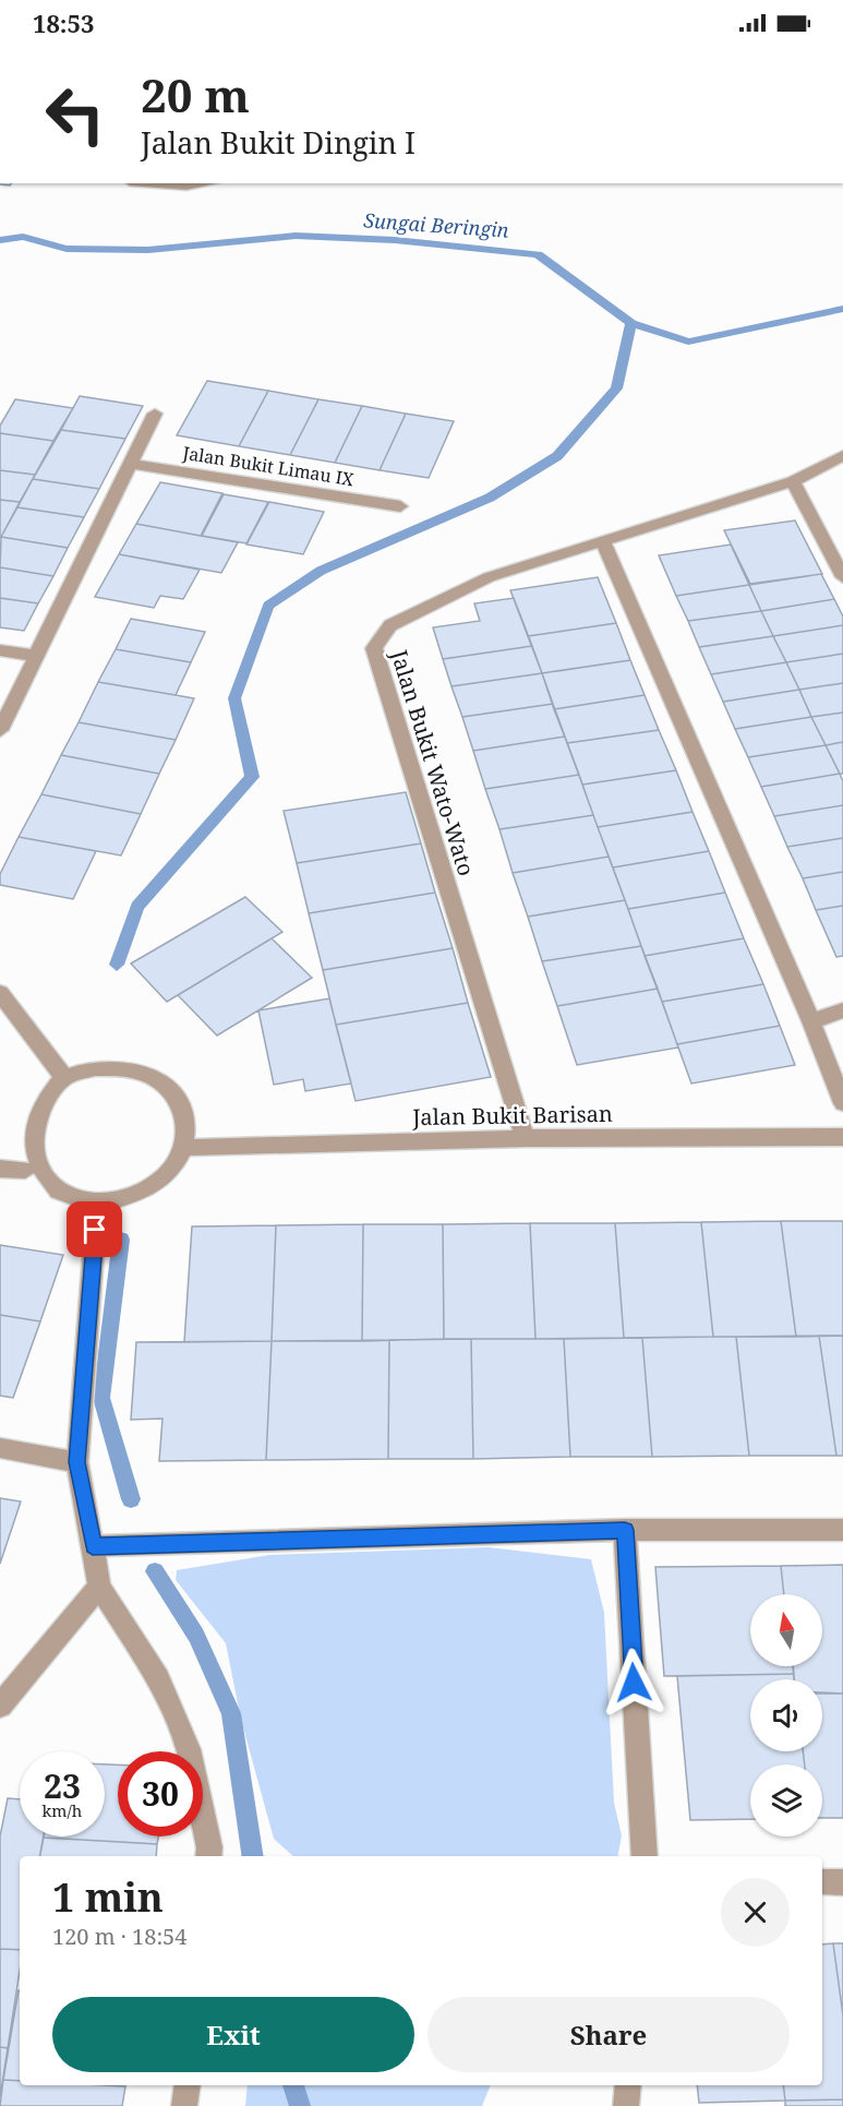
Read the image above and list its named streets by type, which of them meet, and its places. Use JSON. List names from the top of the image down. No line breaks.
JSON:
{"streets":{"street":["Jalan Bukit Limau IX","Jalan Bukit Wato-Wato","Jalan Bukit Barisan"]},"crossings":[["Jalan Bukit Wato-Wato","Jalan Bukit Barisan"]],"water":["Sungai Beringin"],"north":"top","page":{"status":"18:53","turn":["20 m","Jalan Bukit Dingin I"],"speed":"23 km/h","limit":"30","heading":["1 min","120 m · 18:54"],"buttons":["Exit","Share"]}}
